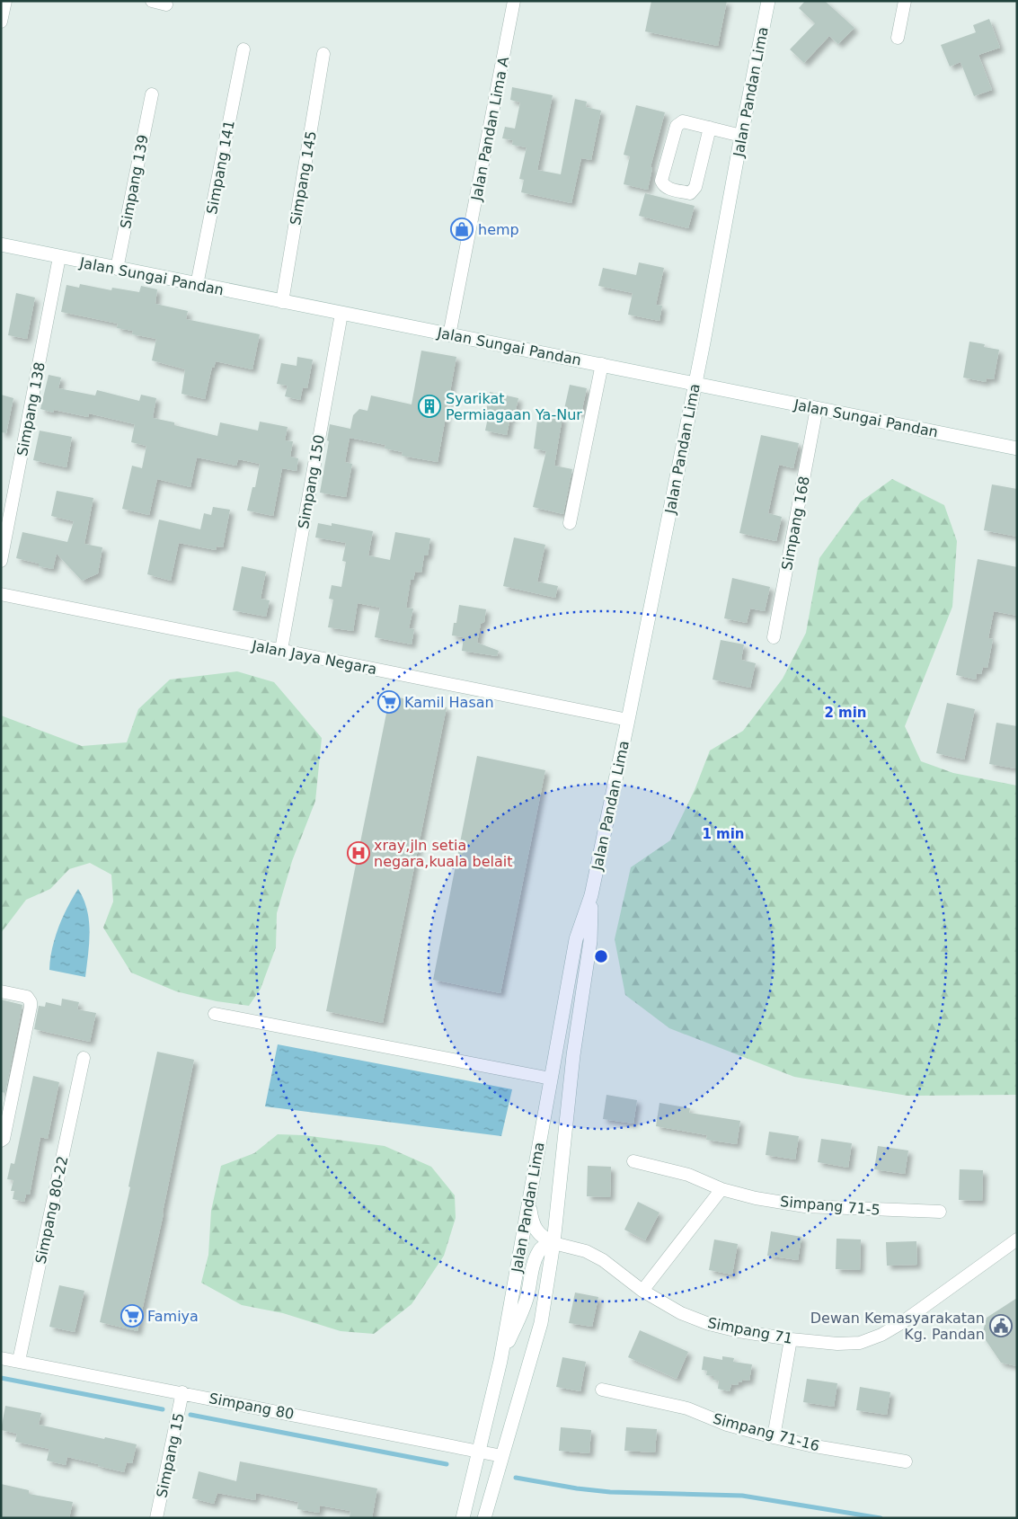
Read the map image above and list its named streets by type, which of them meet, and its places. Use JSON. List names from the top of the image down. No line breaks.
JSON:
{"streets":{"main road":["Jalan Pandan Lima","Jalan Sungai Pandan"],"street":["Jalan Pandan Lima A","Simpang 141","Simpang 145","Simpang 139","Simpang 138","Simpang 150","Simpang 168","Jalan Jaya Negara","Simpang 71-5","Simpang 80-22","Simpang 71","Simpang 80","Simpang 71-16","Simpang 15"]},"crossings":[["Jalan Pandan Lima","Jalan Sungai Pandan"],["Jalan Pandan Lima","Jalan Jaya Negara"],["Jalan Pandan Lima","Simpang 71"],["Jalan Pandan Lima","Simpang 80"],["Jalan Pandan Lima A","Jalan Sungai Pandan"],["Simpang 141","Jalan Sungai Pandan"],["Simpang 145","Jalan Sungai Pandan"],["Simpang 139","Jalan Sungai Pandan"],["Jalan Sungai Pandan","Simpang 138"],["Jalan Sungai Pandan","Simpang 150"],["Jalan Sungai Pandan","Simpang 168"],["Simpang 150","Jalan Jaya Negara"],["Simpang 80-22","Simpang 80"],["Simpang 80","Simpang 15"]],"places":{"shop":["hemp"],"building":["Syarikat Permiagaan Ya-Nur"],"supermarket":["Kamil Hasan","Famiya"],"hospital":["xray,jln setia negara,kuala belait"],"public building":["Dewan Kemasyarakatan Kg. Pandan"]},"rings":["2 min","1 min"]}
